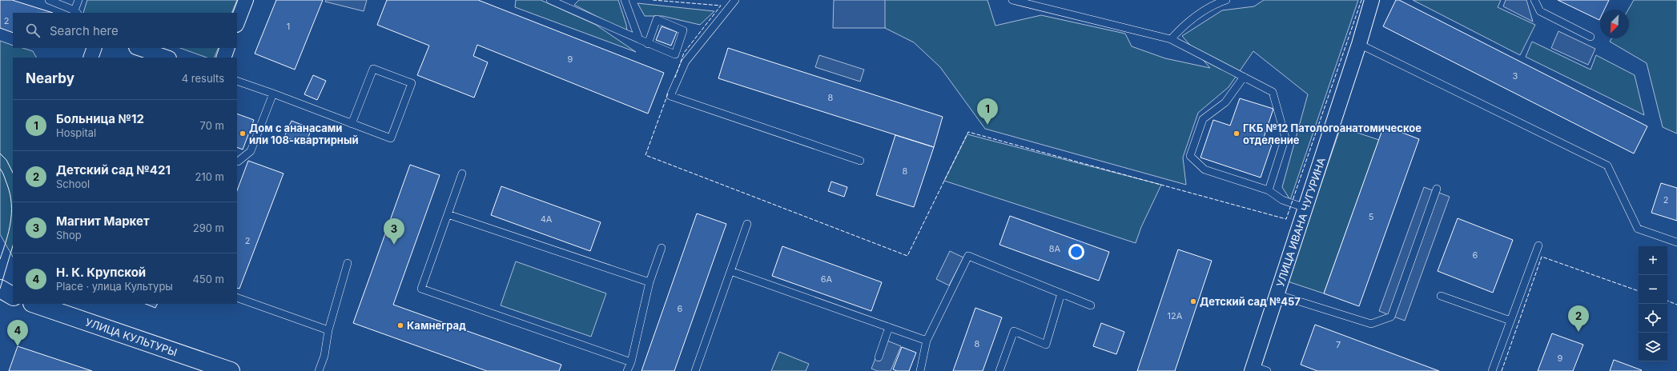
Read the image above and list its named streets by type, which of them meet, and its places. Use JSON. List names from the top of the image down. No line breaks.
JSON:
{"streets":{"main road":["УЛИЦА КУЛЬТУРЫ"],"street":["УЛИЦА ИВАНА ЧУГУРИНА"]},"places":["Дом с ананасами или 108-квартирный","ГКБ №12 Патологоанатомическое отделение","Детский сад №457","Камнеград"],"house_numbers":["2","1","9","3","8","8","2","5","4А","2","8А","6","6А","6","12А","8","7","9"],"north":"bottom left","page":{"search":"Search here","heading":["Nearby","4 results"],"pins":["1","3","2","4"],"list":[{"mark":"1","name":"Больница №12","note":"Hospital","value":"70 m"},{"mark":"2","name":"Детский сад №421","note":"School","value":"210 m"},{"mark":"3","name":"Магнит Маркет","note":"Shop","value":"290 m"},{"mark":"4","name":"Н. К. Крупской","note":"Place · улица Культуры","value":"450 m"}],"map_buttons":["+","−"]}}
